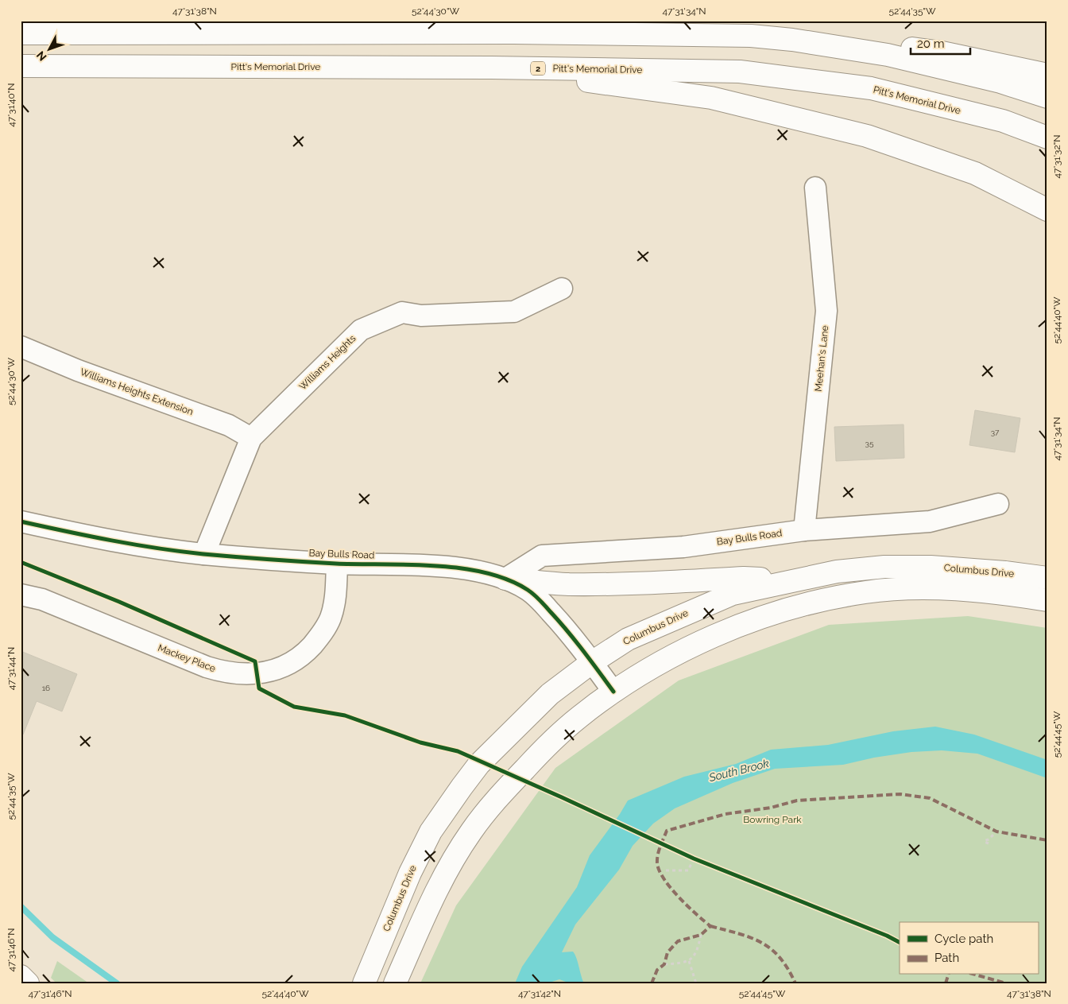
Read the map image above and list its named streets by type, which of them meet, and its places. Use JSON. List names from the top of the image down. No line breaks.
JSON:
{"streets":{"main road":["Pitt's Memorial Drive","2","Columbus Drive"],"street":["Meehan's Lane","Williams Heights","Williams Heights Extension","Bay Bulls Road","Mackey Place"]},"crossings":[["Meehan's Lane","Bay Bulls Road"],["Williams Heights","Williams Heights Extension"],["Williams Heights","Bay Bulls Road"],["Bay Bulls Road","Columbus Drive"],["Bay Bulls Road","Mackey Place"]],"water":["South Brook"],"parks":["Bowring Park"],"house_numbers":["37","35","16"],"legend":["Cycle path","Path"],"scale_bar":"20 m","north":"bottom left","coordinates":["47°31'38\"N","52°44'30\"W","47°31'34\"N","52°44'35\"W","47°31'40\"N","47°31'32\"N","52°44'40\"W","47°31'44\"N","52°44'45\"W","47°31'46\"N","47°31'42\"N"]}
